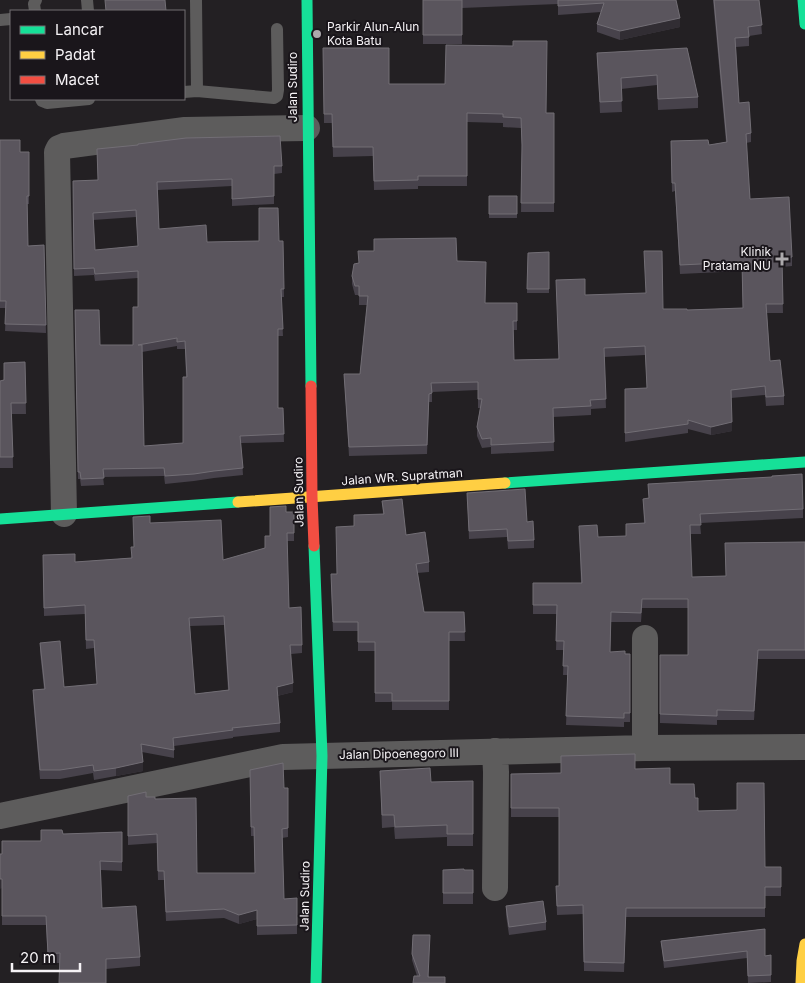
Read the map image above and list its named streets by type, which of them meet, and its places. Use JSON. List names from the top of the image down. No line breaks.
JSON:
{"streets":{"street":["Jalan Sudiro","Jalan WR. Supratman","Jalan Dipoenegoro III"]},"crossings":[["Jalan Sudiro","Jalan WR. Supratman"],["Jalan Sudiro","Jalan Dipoenegoro III"]],"places":{"other":["Parkir Alun-Alun Kota Batu"],"health":["Klinik Pratama NU"]},"legend":["Lancar","Padat","Macet"],"scale_bar":"20 m"}
